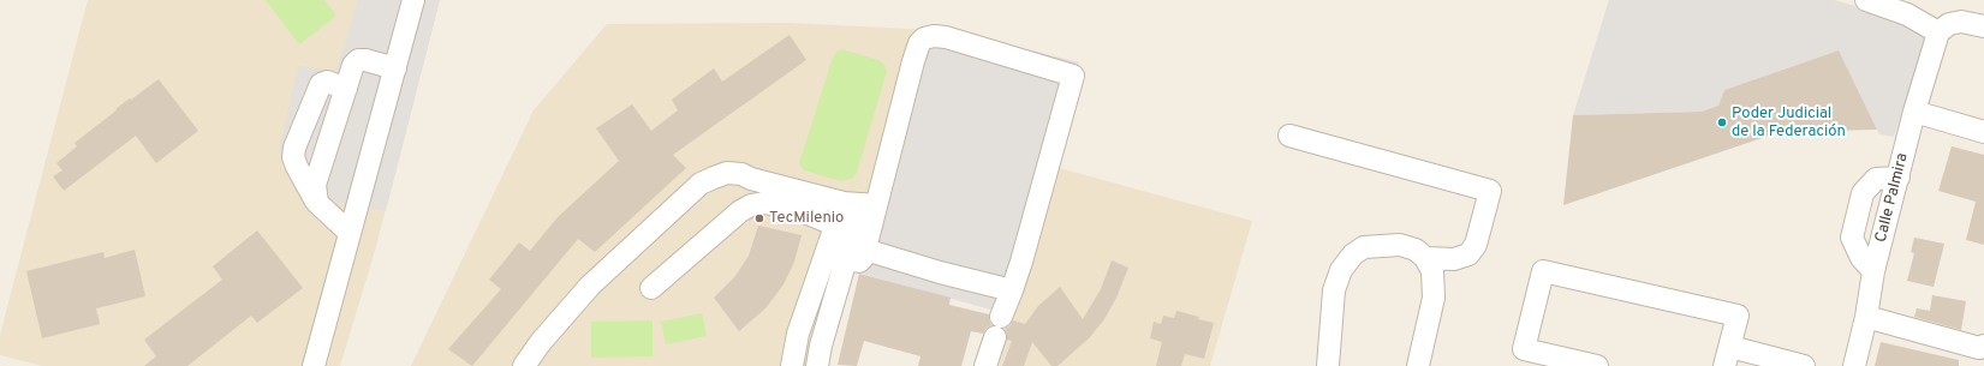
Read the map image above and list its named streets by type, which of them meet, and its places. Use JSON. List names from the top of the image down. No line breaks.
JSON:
{"streets":{"street":["Calle Palmira"]},"places":["Poder Judicial de la Federación","TecMilenio"]}
